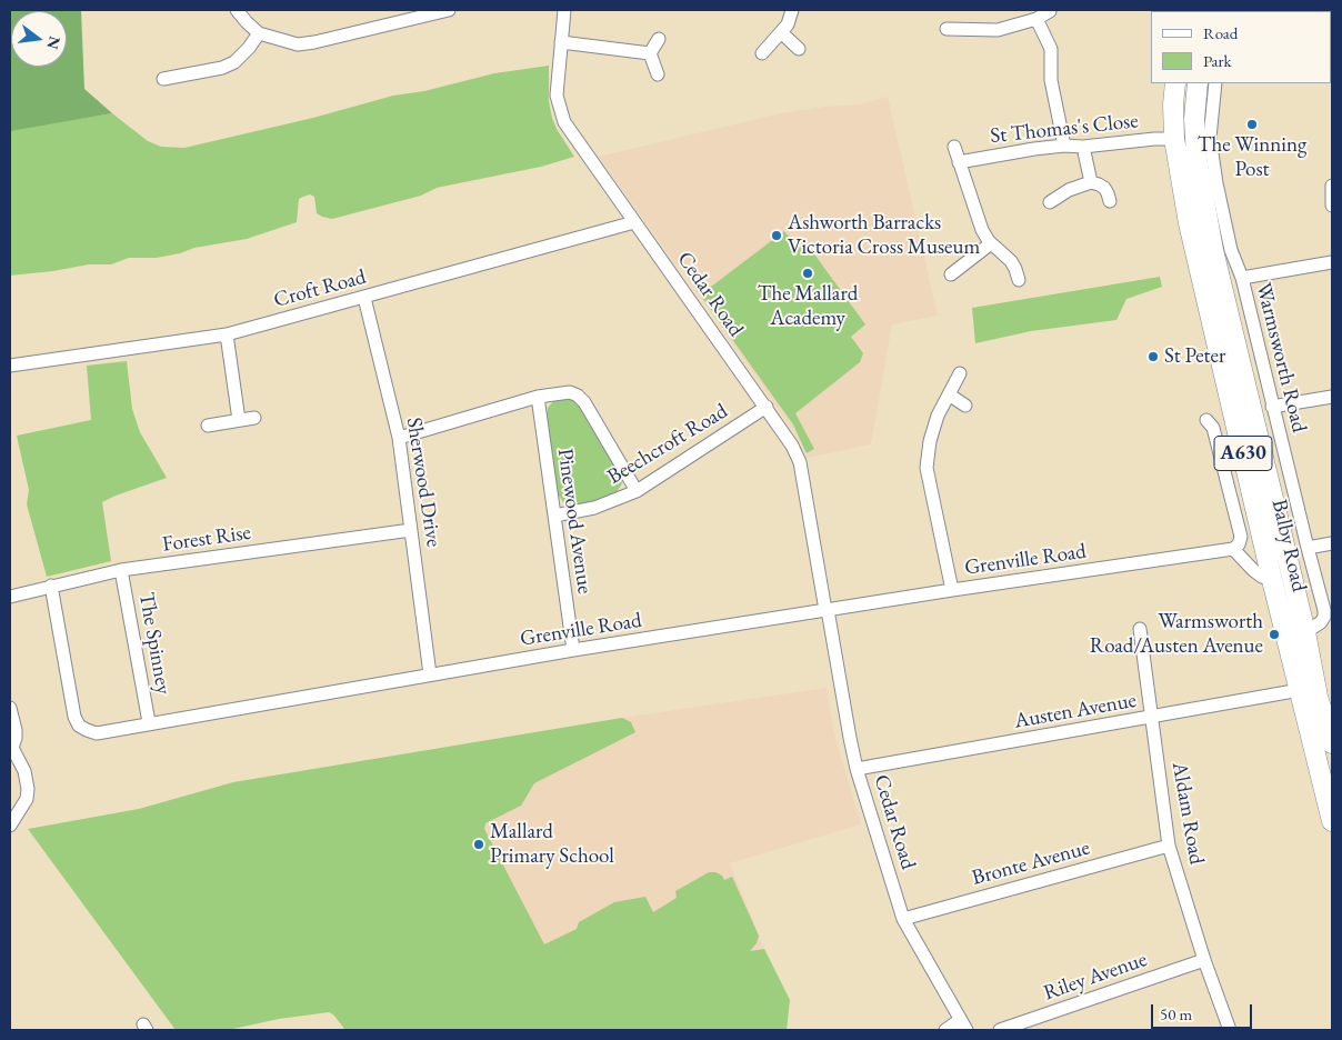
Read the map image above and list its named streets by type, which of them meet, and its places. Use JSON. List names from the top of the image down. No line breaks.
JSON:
{"streets":{"main road":["A630","Balby Road"],"street":["St Thomas's Close","Croft Road","Cedar Road","Warmsworth Road","Beechcroft Road","Sherwood Drive","Pinewood Avenue","Forest Rise","Grenville Road","The Spinney","Austen Avenue","Aldam Road","Bronte Avenue","Riley Avenue"]},"crossings":[["St Thomas's Close","Balby Road"],["Croft Road","Cedar Road"],["Croft Road","Sherwood Drive"],["Cedar Road","Beechcroft Road"],["Cedar Road","Grenville Road"],["Cedar Road","Austen Avenue"],["Cedar Road","Bronte Avenue"],["Warmsworth Road","Balby Road"],["Beechcroft Road","Pinewood Avenue"],["Sherwood Drive","Forest Rise"],["Sherwood Drive","Grenville Road"],["Pinewood Avenue","Grenville Road"],["Forest Rise","Grenville Road"],["Forest Rise","The Spinney"],["Balby Road","Austen Avenue"],["Grenville Road","The Spinney"],["Austen Avenue","Aldam Road"],["Aldam Road","Bronte Avenue"],["Aldam Road","Riley Avenue"]],"places":["The Winning Post","Ashworth Barracks Victoria Cross Museum","The Mallard Academy","St Peter","Warmsworth Road/Austen Avenue","Mallard Primary School"],"legend":["Road","Park"],"scale_bar":"50 m","north":"right"}
